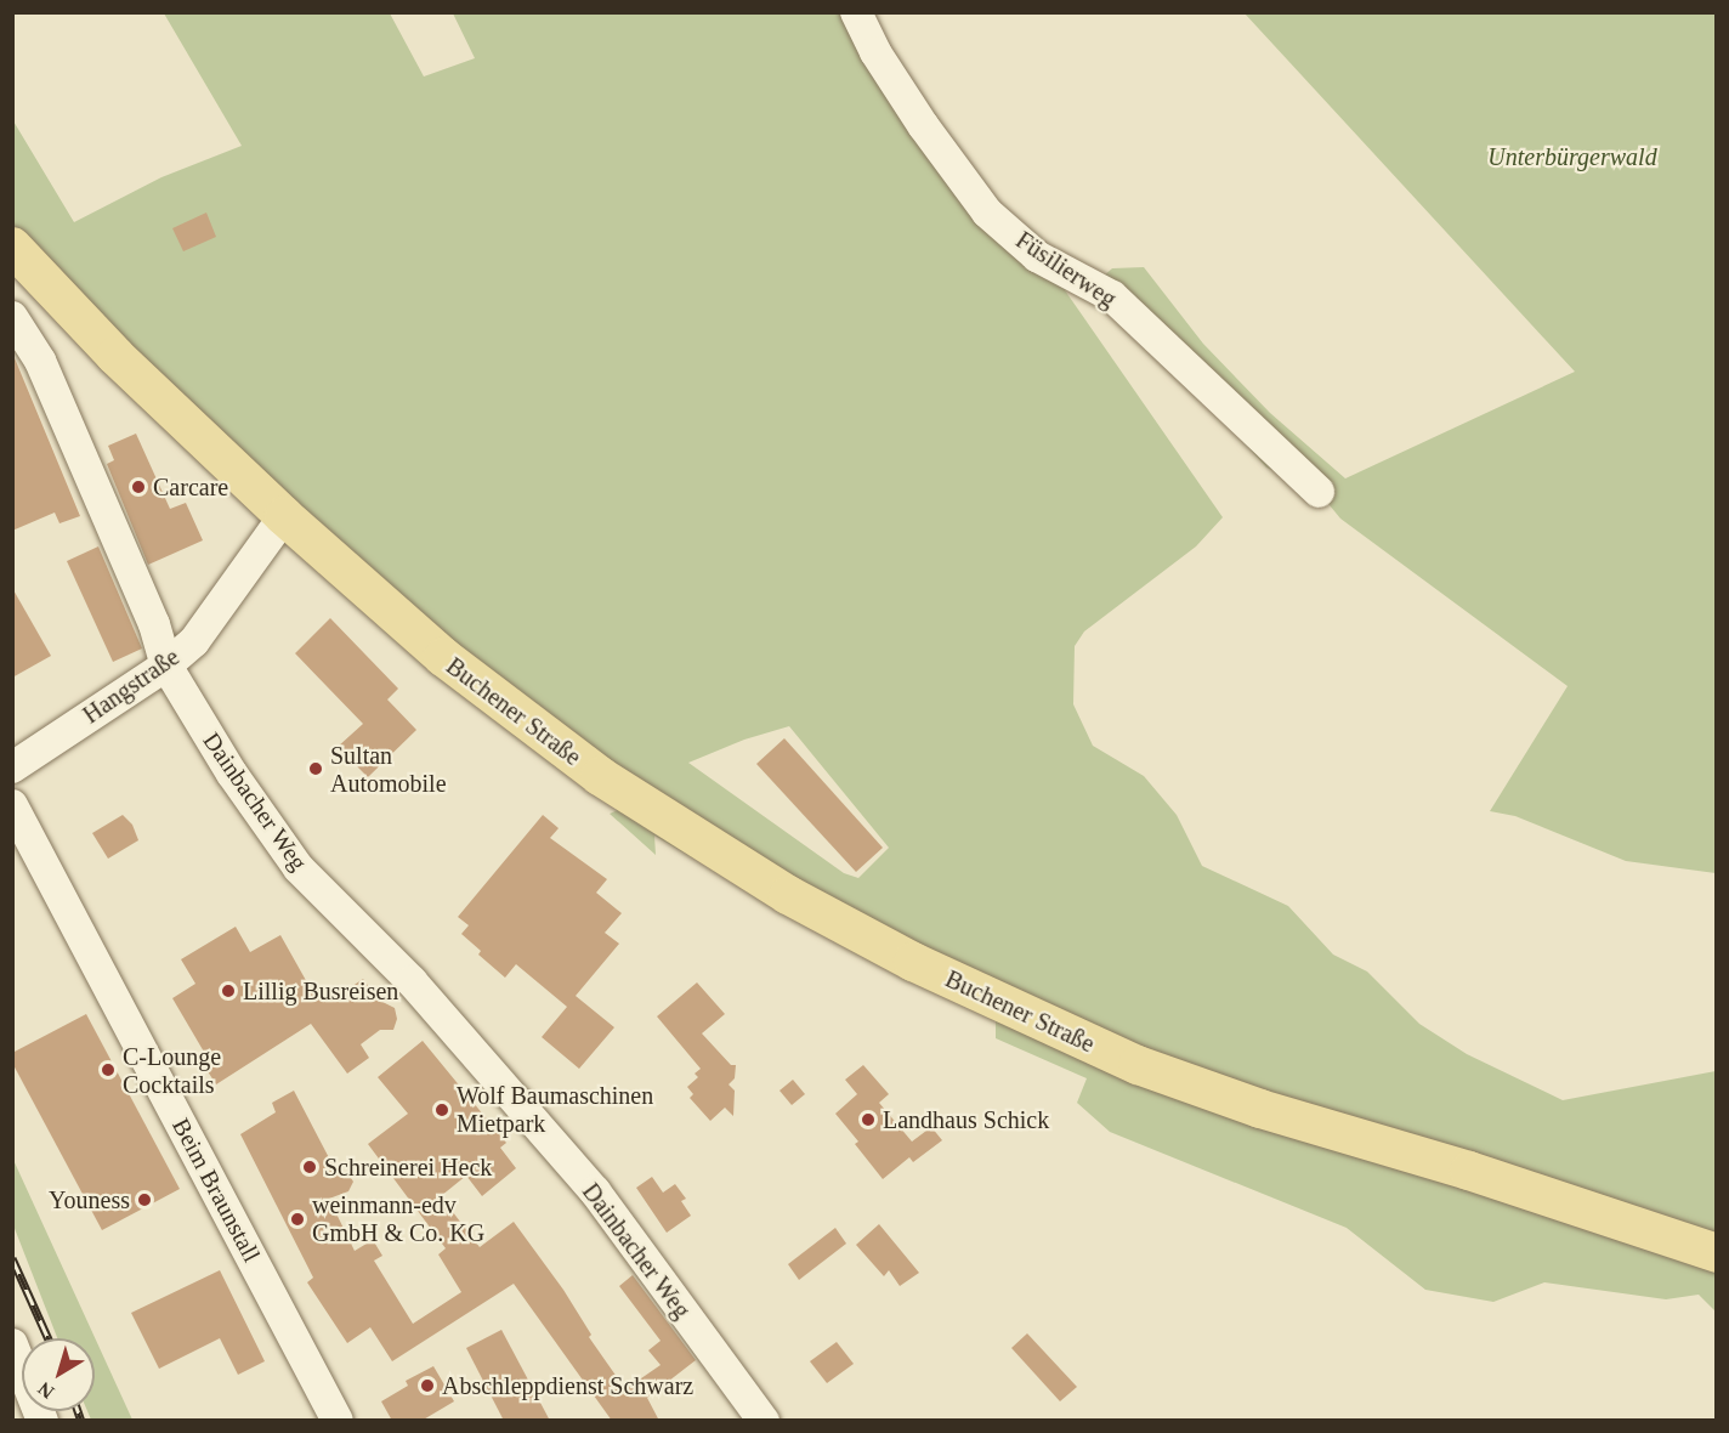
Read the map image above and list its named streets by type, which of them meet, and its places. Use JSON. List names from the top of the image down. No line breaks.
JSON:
{"streets":{"main road":["Buchener Straße"],"street":["Füsilierweg","Hangstraße","Dainbacher Weg","Beim Braunstall"]},"crossings":[["Hangstraße","Buchener Straße"],["Hangstraße","Dainbacher Weg"]],"parks":["Unterbürgerwald"],"places":["Carcare","Sultan Automobile","Lillig Busreisen","C-Lounge Cocktails","Wolf Baumaschinen Mietpark","Landhaus Schick","Schreinerei Heck","Youness","weinmann-edv GmbH & Co. KG","Abschleppdienst Schwarz"],"north":"bottom left"}
